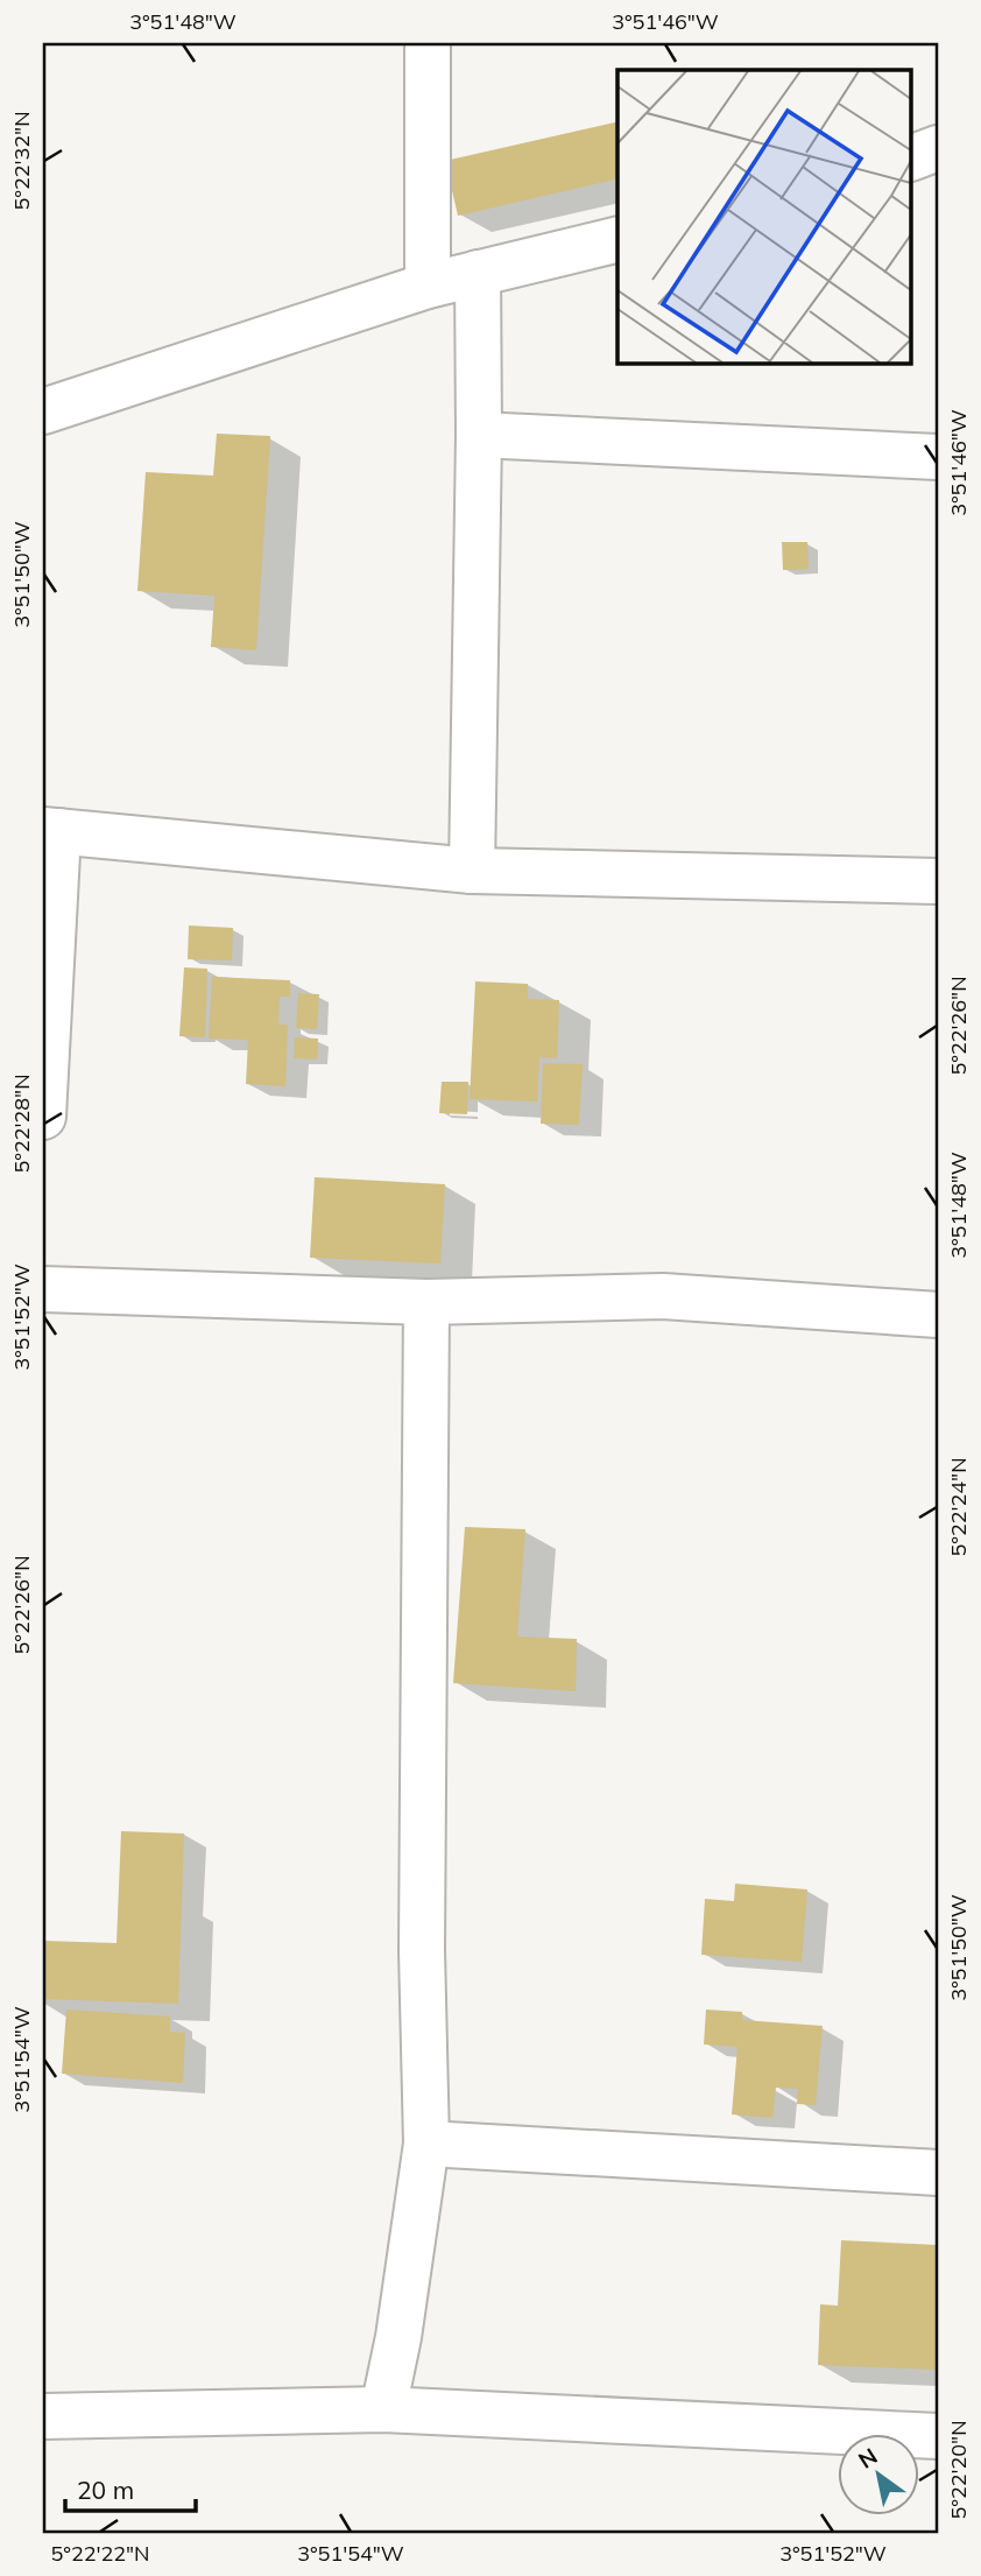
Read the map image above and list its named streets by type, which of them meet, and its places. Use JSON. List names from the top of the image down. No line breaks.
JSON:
{"scale_bar":"20 m","north":"top left","coordinates":["3°51'48\"W","3°51'46\"W","5°22'32\"N","3°51'50\"W","5°22'26\"N","5°22'28\"N","3°51'52\"W","5°22'24\"N","3°51'54\"W","5°22'20\"N","5°22'22\"N"]}
